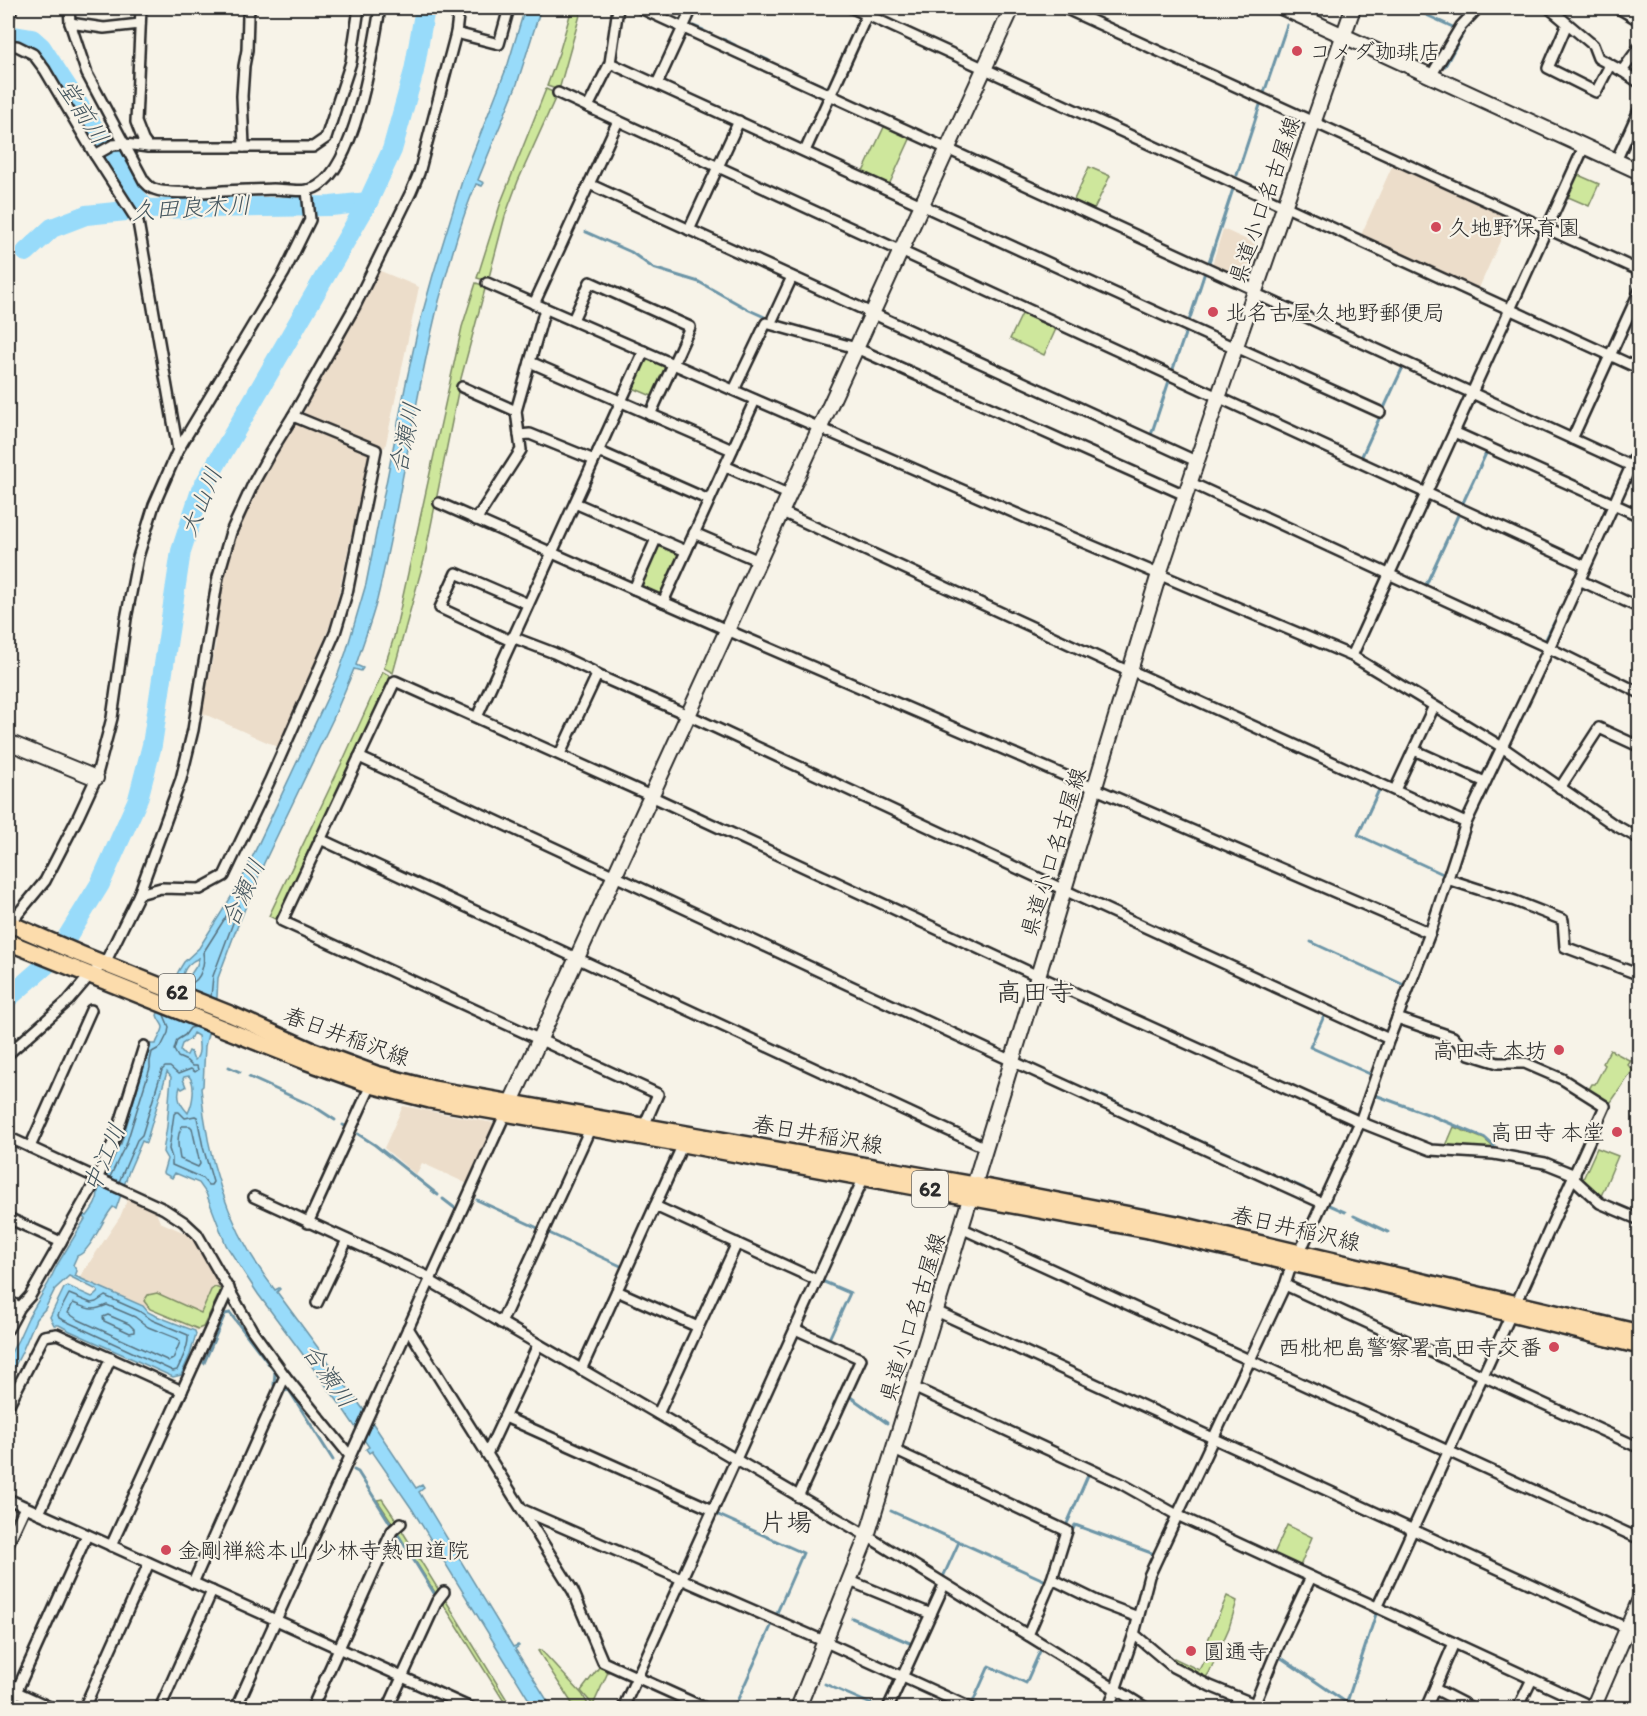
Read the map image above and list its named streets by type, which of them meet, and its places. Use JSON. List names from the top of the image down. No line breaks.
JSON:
{"streets":{"main road":["62","春日井稲沢線"],"street":["県道小口名古屋線"]},"crossings":[["県道小口名古屋線","春日井稲沢線"]],"districts":["高田寺","片場"],"water":["堂前川","久田良木川","合瀬川","大山川","中江川"],"places":["コメダ珈琲店","久地野保育園","北名古屋久地野郵便局","高田寺 本坊","高田寺 本堂","西枇杷島警察署高田寺交番","金剛禅総本山 少林寺熱田道院","圓通寺"]}
